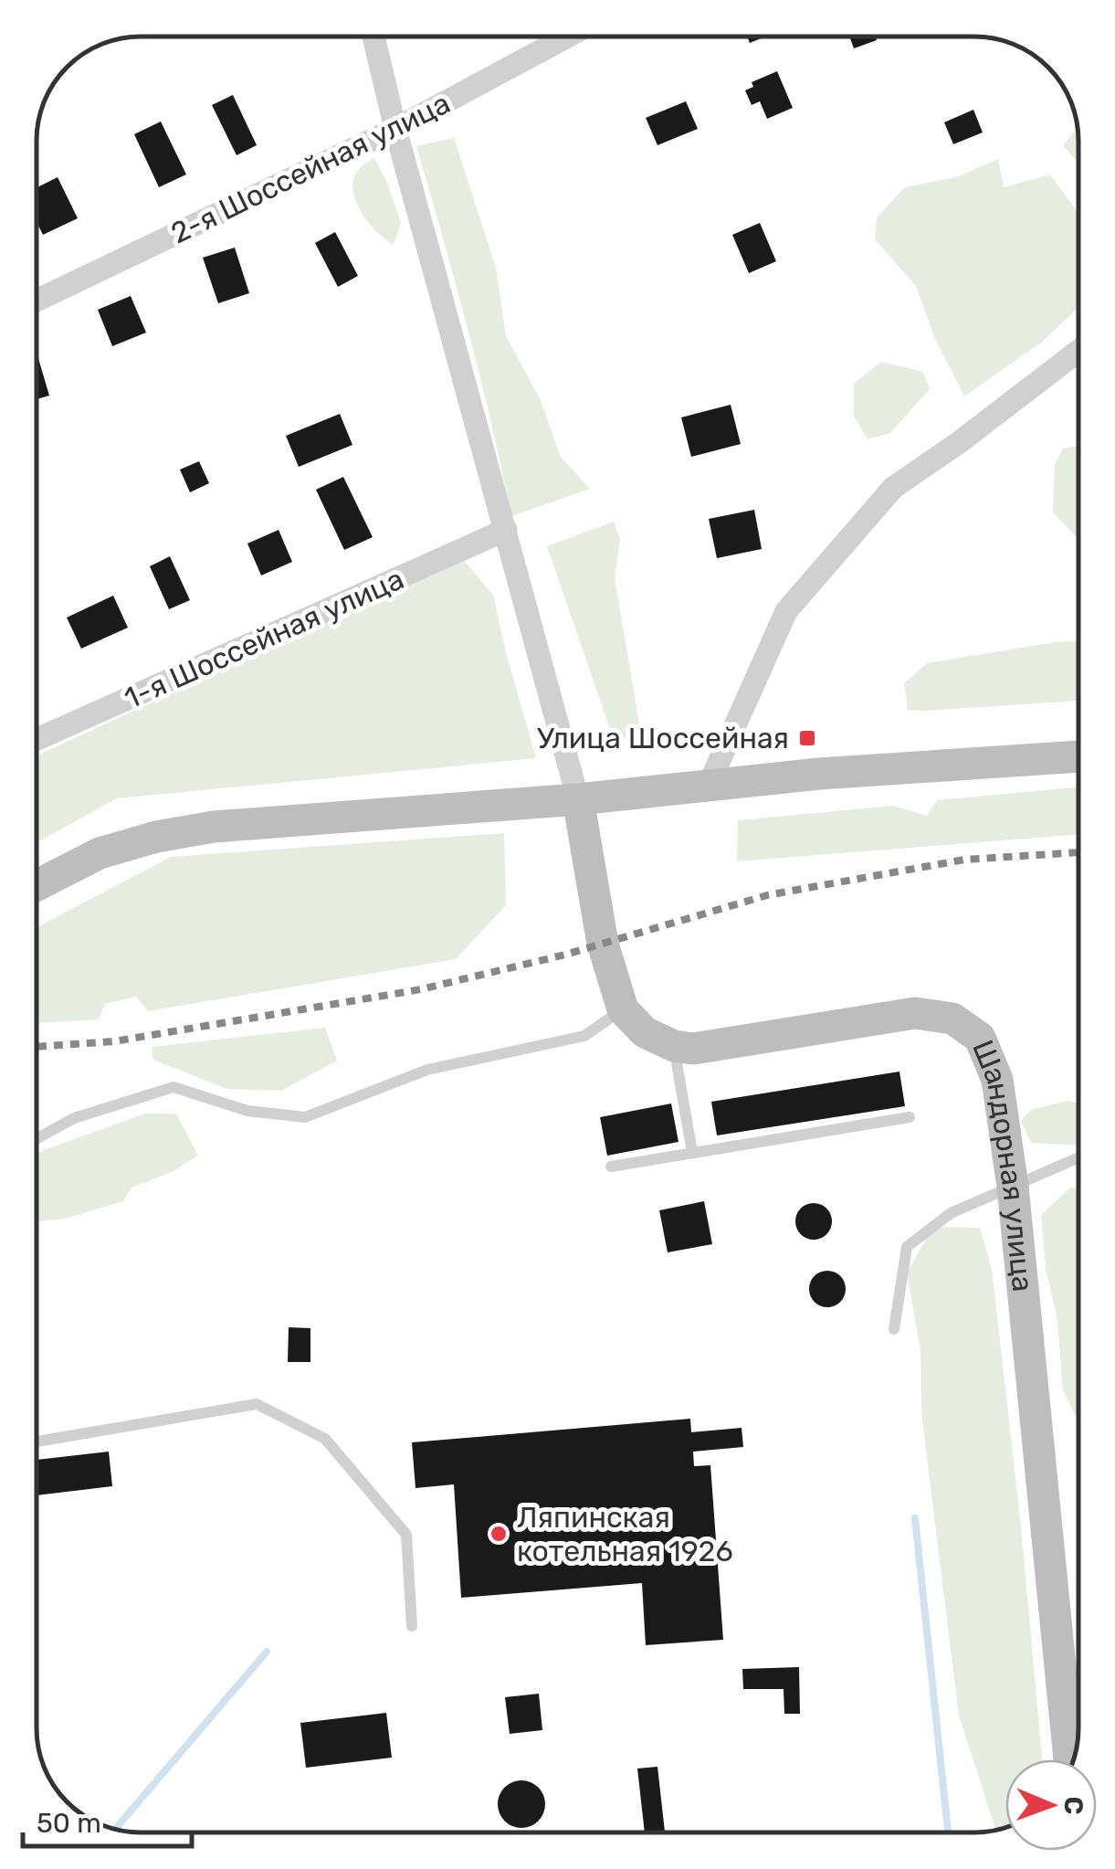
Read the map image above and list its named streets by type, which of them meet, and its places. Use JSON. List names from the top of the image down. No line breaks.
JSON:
{"streets":{"street":["2-я Шоссейная улица","1-я Шоссейная улица","Шандорная улица"]},"places":{"transit":["Улица Шоссейная"],"other":["Ляпинская котельная 1926"]},"scale_bar":"50 m","north":"right"}
